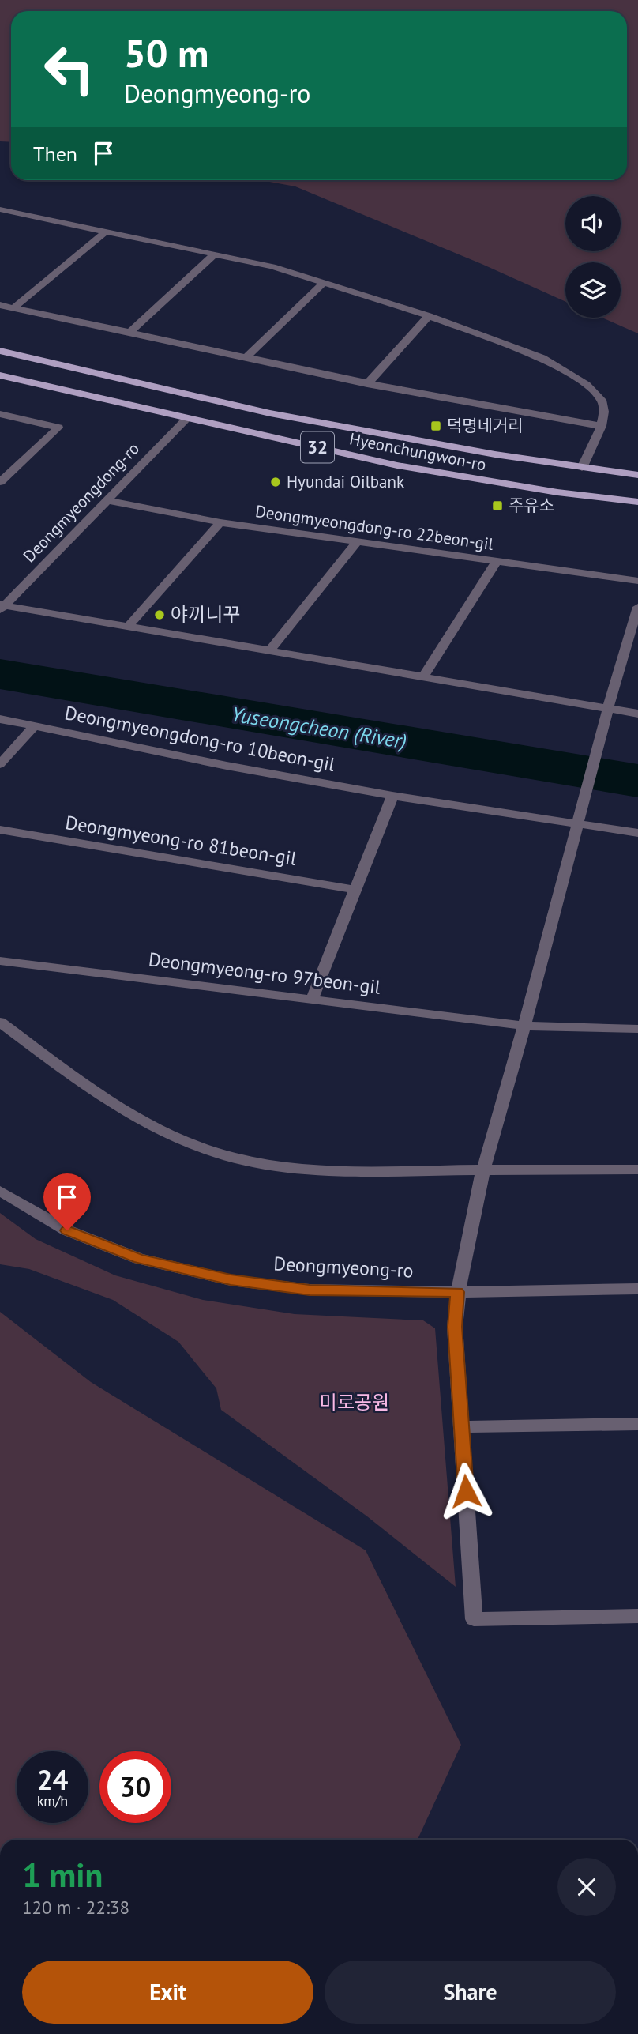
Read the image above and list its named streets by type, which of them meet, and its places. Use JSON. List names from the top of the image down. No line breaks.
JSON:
{"streets":{"main road":["32","Hyeonchungwon-ro"],"street":["Deongmyeongdong-ro","Deongmyeongdong-ro 22beon-gil","Deongmyeongdong-ro 10beon-gil","Deongmyeong-ro 81beon-gil","Deongmyeong-ro 97beon-gil","Deongmyeong-ro"]},"crossings":[["Hyeonchungwon-ro","Deongmyeongdong-ro"],["Deongmyeongdong-ro","Deongmyeongdong-ro 22beon-gil"]],"water":["Yuseongcheon (River)"],"parks":["미로공원"],"places":{"transit":["덕명네거리","주유소"],"other":["Hyundai Oilbank","야끼니꾸"]},"page":{"turn":["50 m","Deongmyeong-ro"],"then":"Then","speed":"24 km/h","limit":"30","heading":["1 min","120 m · 22:38"],"buttons":["Exit","Share"]}}
